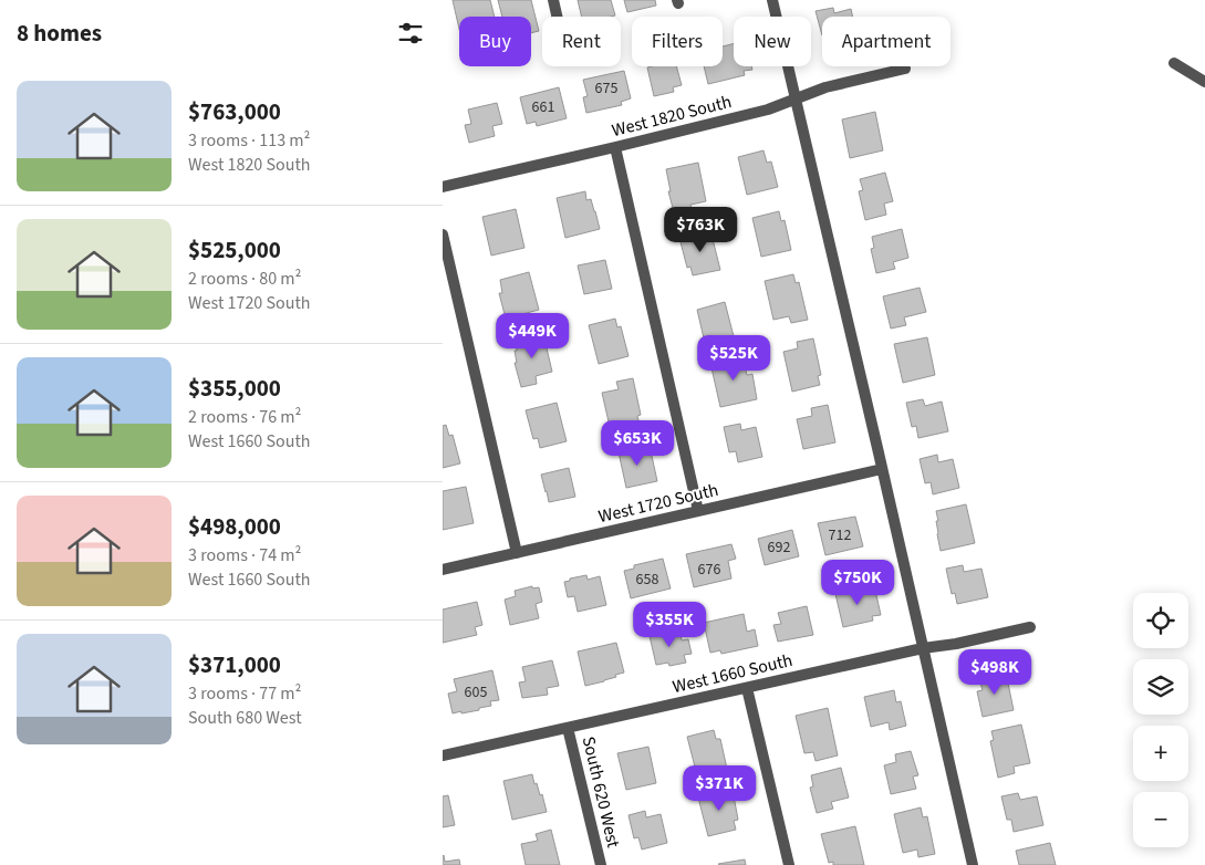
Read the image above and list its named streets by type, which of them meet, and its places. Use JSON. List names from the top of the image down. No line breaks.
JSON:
{"streets":{"street":["West 1820 South","West 1720 South","West 1660 South","South 620 West"]},"crossings":[["West 1660 South","South 620 West"]],"house_numbers":["675","661","712","692","676","658","605"],"page":{"heading":"8 homes","chip":["Buy","Rent","Filters","New","Apartment"],"list":[{"name":"$763,000","note":"3 rooms · 113 m² · West 1820 South"},{"name":"$525,000","note":"2 rooms · 80 m² · West 1720 South"},{"name":"$355,000","note":"2 rooms · 76 m² · West 1660 South"},{"name":"$498,000","note":"3 rooms · 74 m² · West 1660 South"},{"name":"$371,000","note":"3 rooms · 77 m² · South 680 West"}],"price":["$763K","$449K","$525K","$653K","$750K","$355K","$498K","$371K"],"map_buttons":["+","−"]}}
